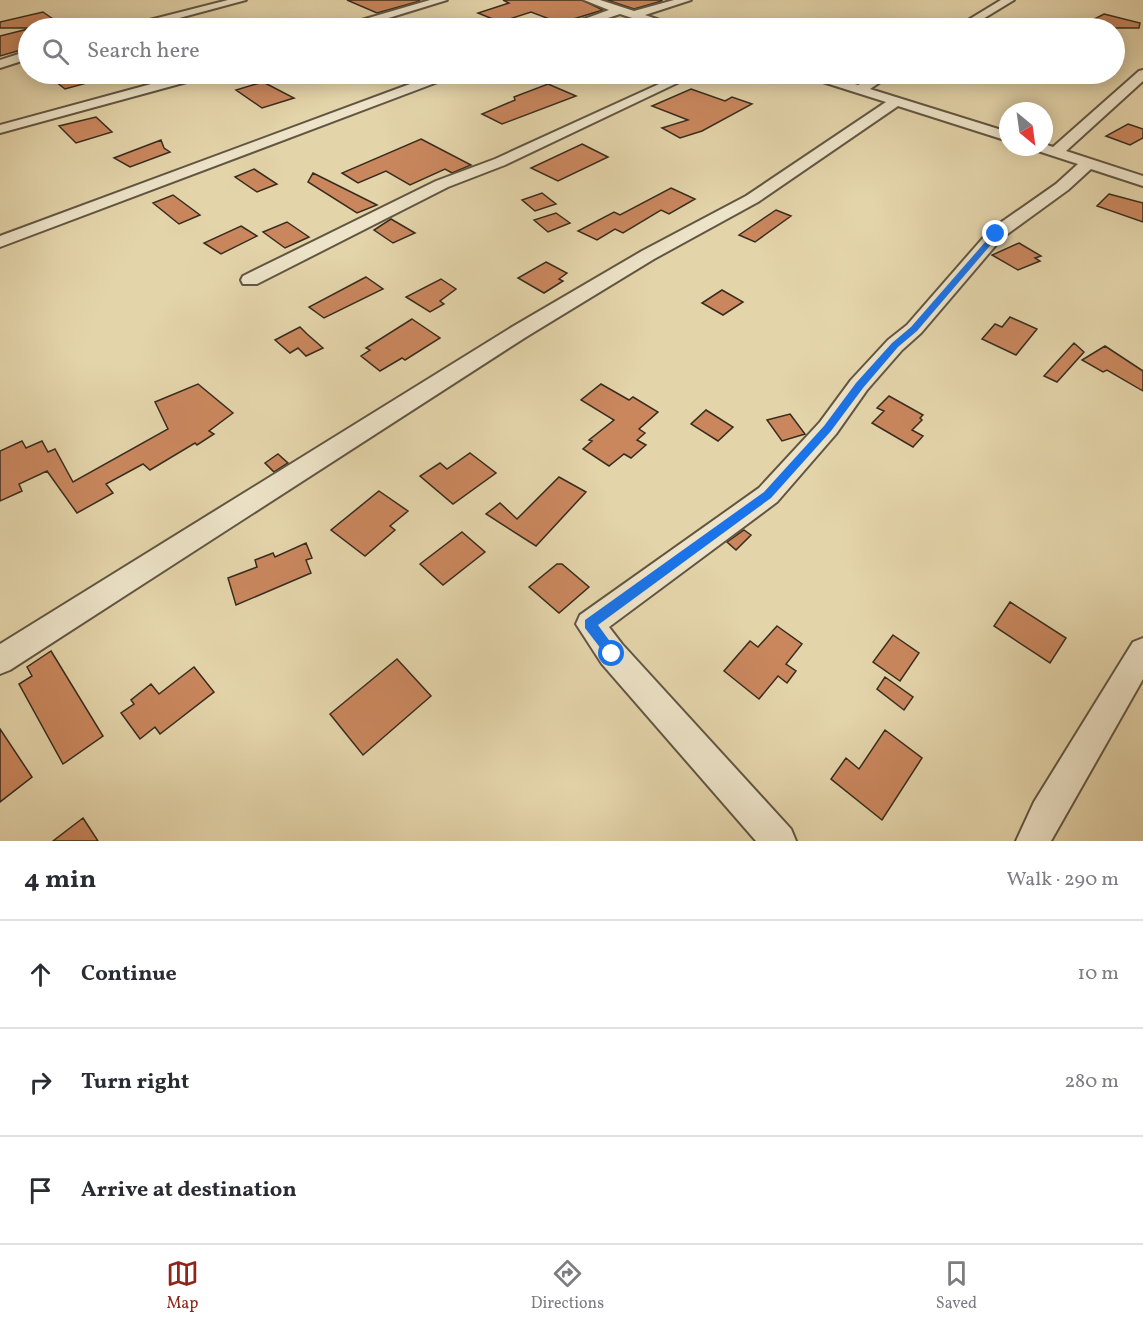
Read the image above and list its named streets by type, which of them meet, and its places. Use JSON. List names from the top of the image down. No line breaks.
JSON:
{"north":"bottom right","page":{"search":"Search here","heading":["4 min","Walk · 290 m"],"list":[["Continue","10 m"],["Turn right","280 m"],"Arrive at destination"],"nav":["Map","Directions","Saved"]}}
